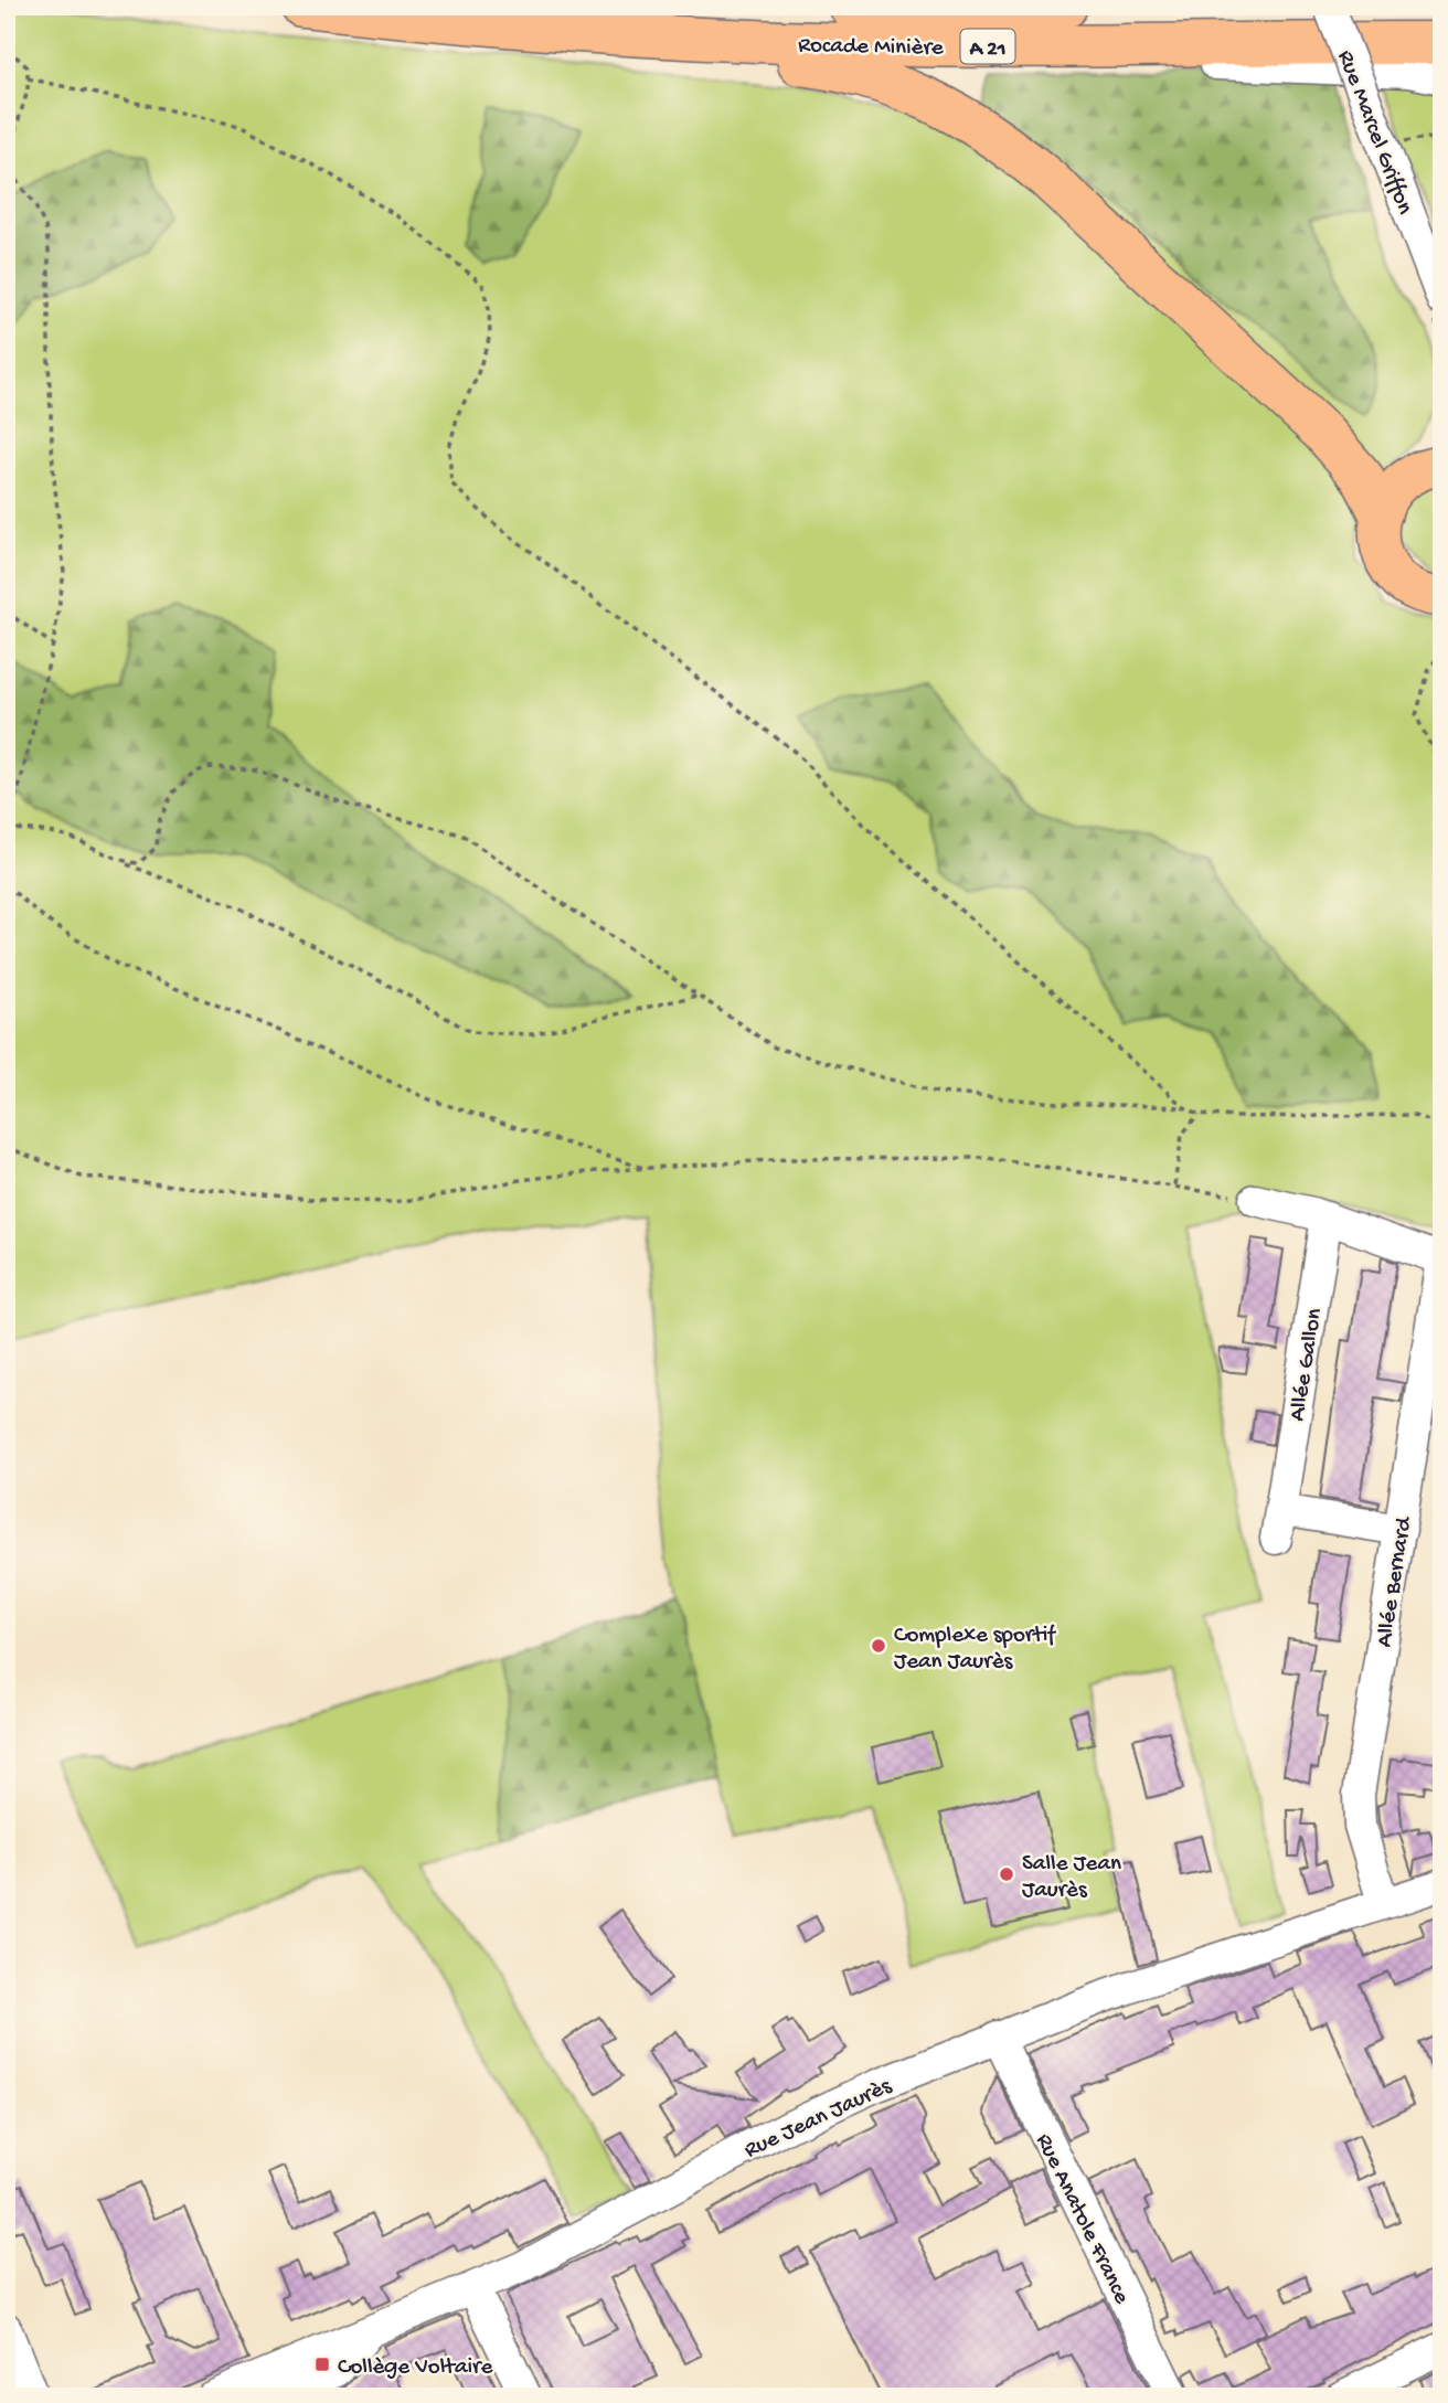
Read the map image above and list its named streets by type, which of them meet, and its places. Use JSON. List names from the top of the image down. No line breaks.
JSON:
{"streets":{"highway":["Rocade Minière","A 21"],"street":["Rue Marcel Griffon","Allée Gallon","Allée Bernard","Rue Jean Jaurès","Rue Anatole France"]},"crossings":[["Allée Gallon","Allée Bernard"],["Allée Bernard","Rue Jean Jaurès"],["Rue Jean Jaurès","Rue Anatole France"]],"places":{"other":["Complexe sportif Jean Jaurès","Salle Jean Jaurès"],"transit":["Collège Voltaire"]}}
